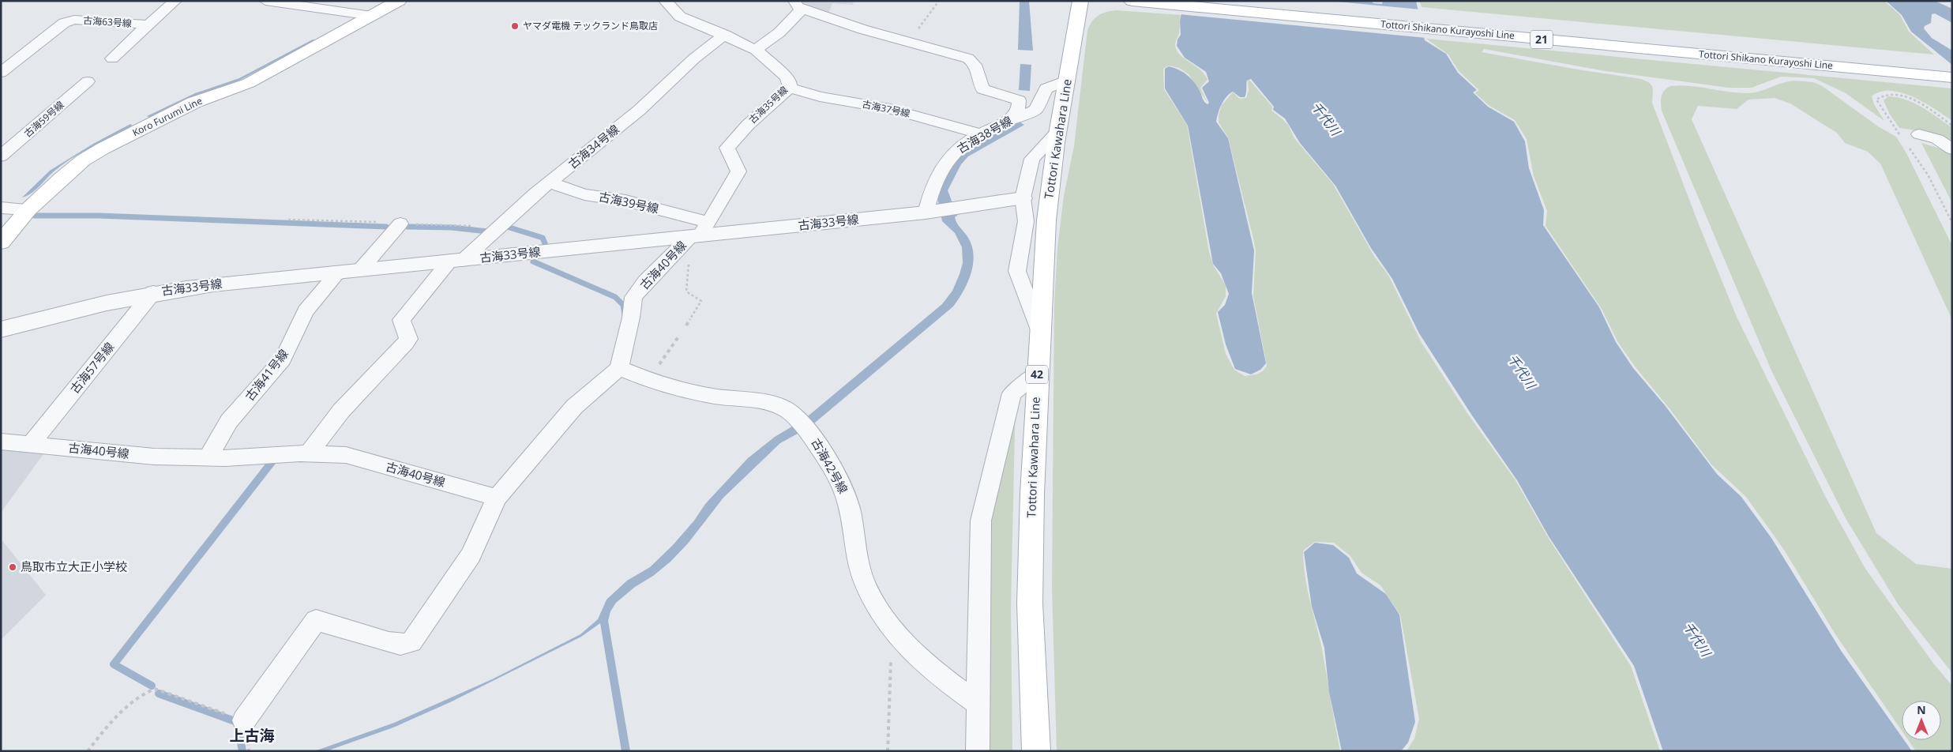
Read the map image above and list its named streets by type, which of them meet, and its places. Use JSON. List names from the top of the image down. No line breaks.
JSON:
{"streets":{"main road":["Tottori Shikano Kurayoshi Line","21","Koro Furumi Line","Tottori Kawahara Line","42"],"street":["古海63号線","古海35号線","古海37号線","古海59号線","古海38号線","古海34号線","古海39号線","古海33号線","古海40号線","古海57号線","古海41号線","古海42号線"]},"crossings":[["古海35号線","古海37号線"],["古海35号線","古海34号線"],["古海35号線","古海39号線"],["古海35号線","古海33号線"],["古海35号線","古海40号線"],["古海37号線","古海38号線"],["古海38号線","Tottori Kawahara Line"],["古海38号線","古海33号線"],["古海34号線","古海39号線"],["古海34号線","古海33号線"],["古海34号線","古海40号線"],["古海39号線","古海33号線"],["古海39号線","古海40号線"],["古海33号線","古海40号線"],["古海33号線","古海57号線"],["古海33号線","古海41号線"],["古海40号線","古海57号線"],["古海40号線","古海41号線"],["古海40号線","古海42号線"]],"districts":["上古海"],"water":["千代川"],"places":["ヤマダ電機 テックランド鳥取店","鳥取市立大正小学校"],"north":"top"}
